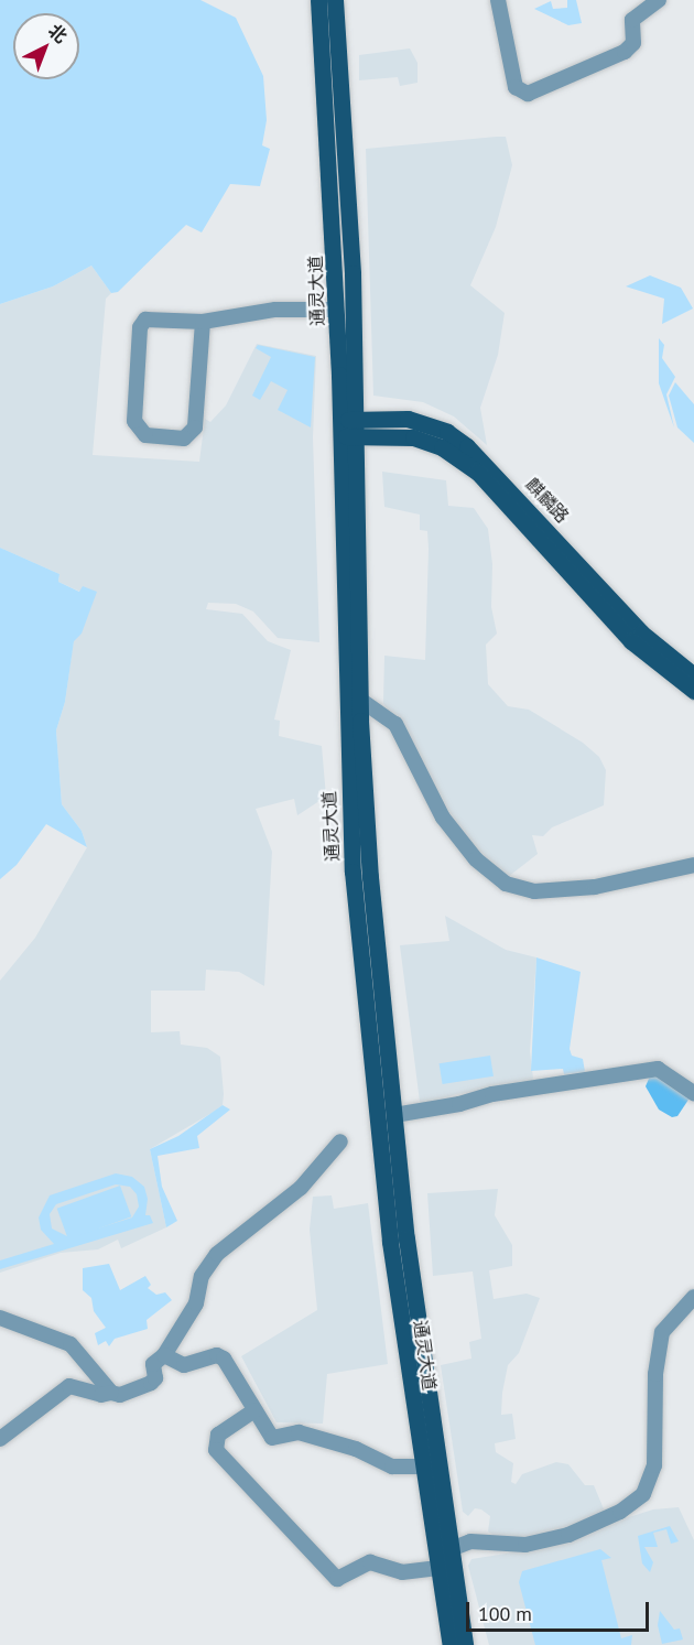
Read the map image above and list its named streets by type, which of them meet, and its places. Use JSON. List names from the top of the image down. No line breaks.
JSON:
{"streets":{"main road":["通灵大道","麒麟路"]},"crossings":[["通灵大道","麒麟路"]],"scale_bar":"100 m","north":"top right"}
